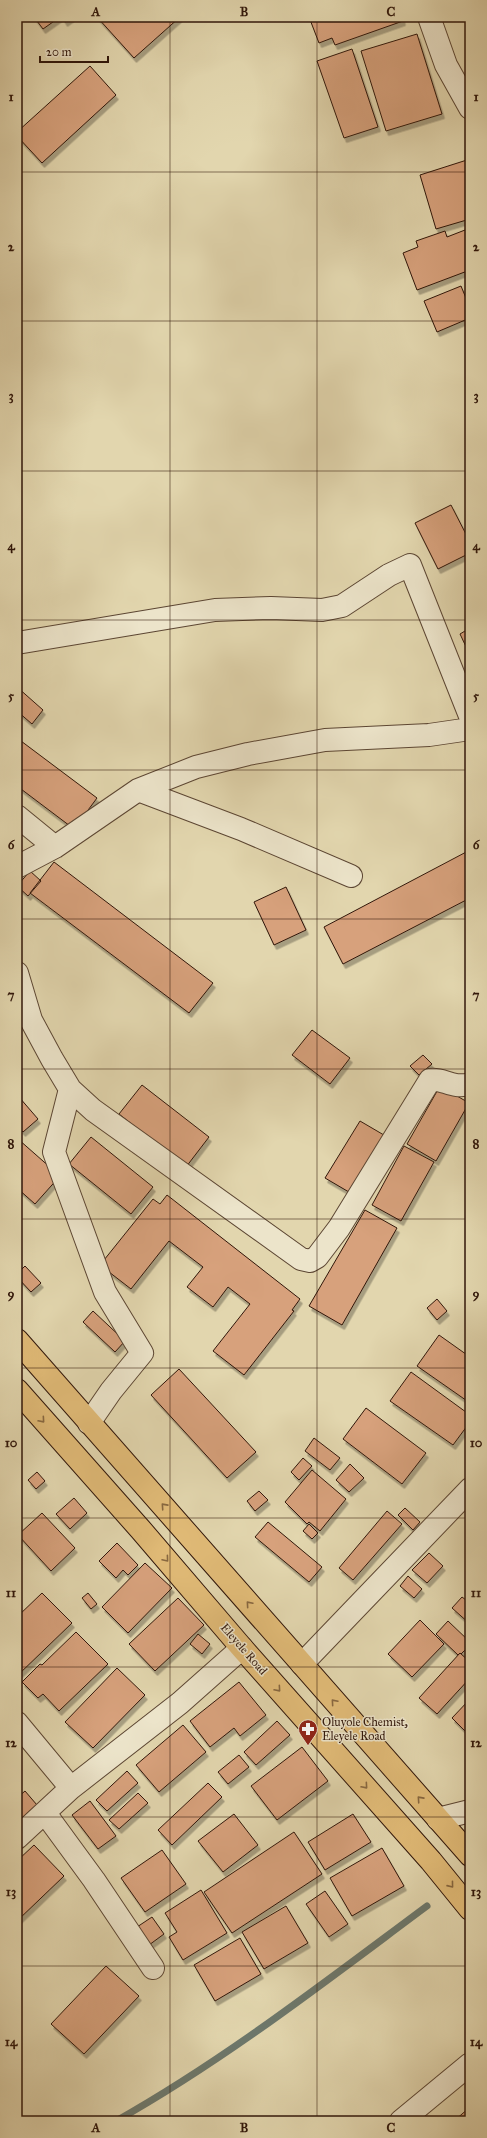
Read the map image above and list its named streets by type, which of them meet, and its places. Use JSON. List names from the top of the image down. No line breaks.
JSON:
{"streets":{"main road":["Eleyele Road"]},"places":{"pharmacy":["Oluyole Chemist, Eleyele Road"]},"scale_bar":"20 m","grid":{"columns":["A","B","C"],"rows":["1","2","3","4","5","6","7","8","9","10","11","12","13","14"]}}
